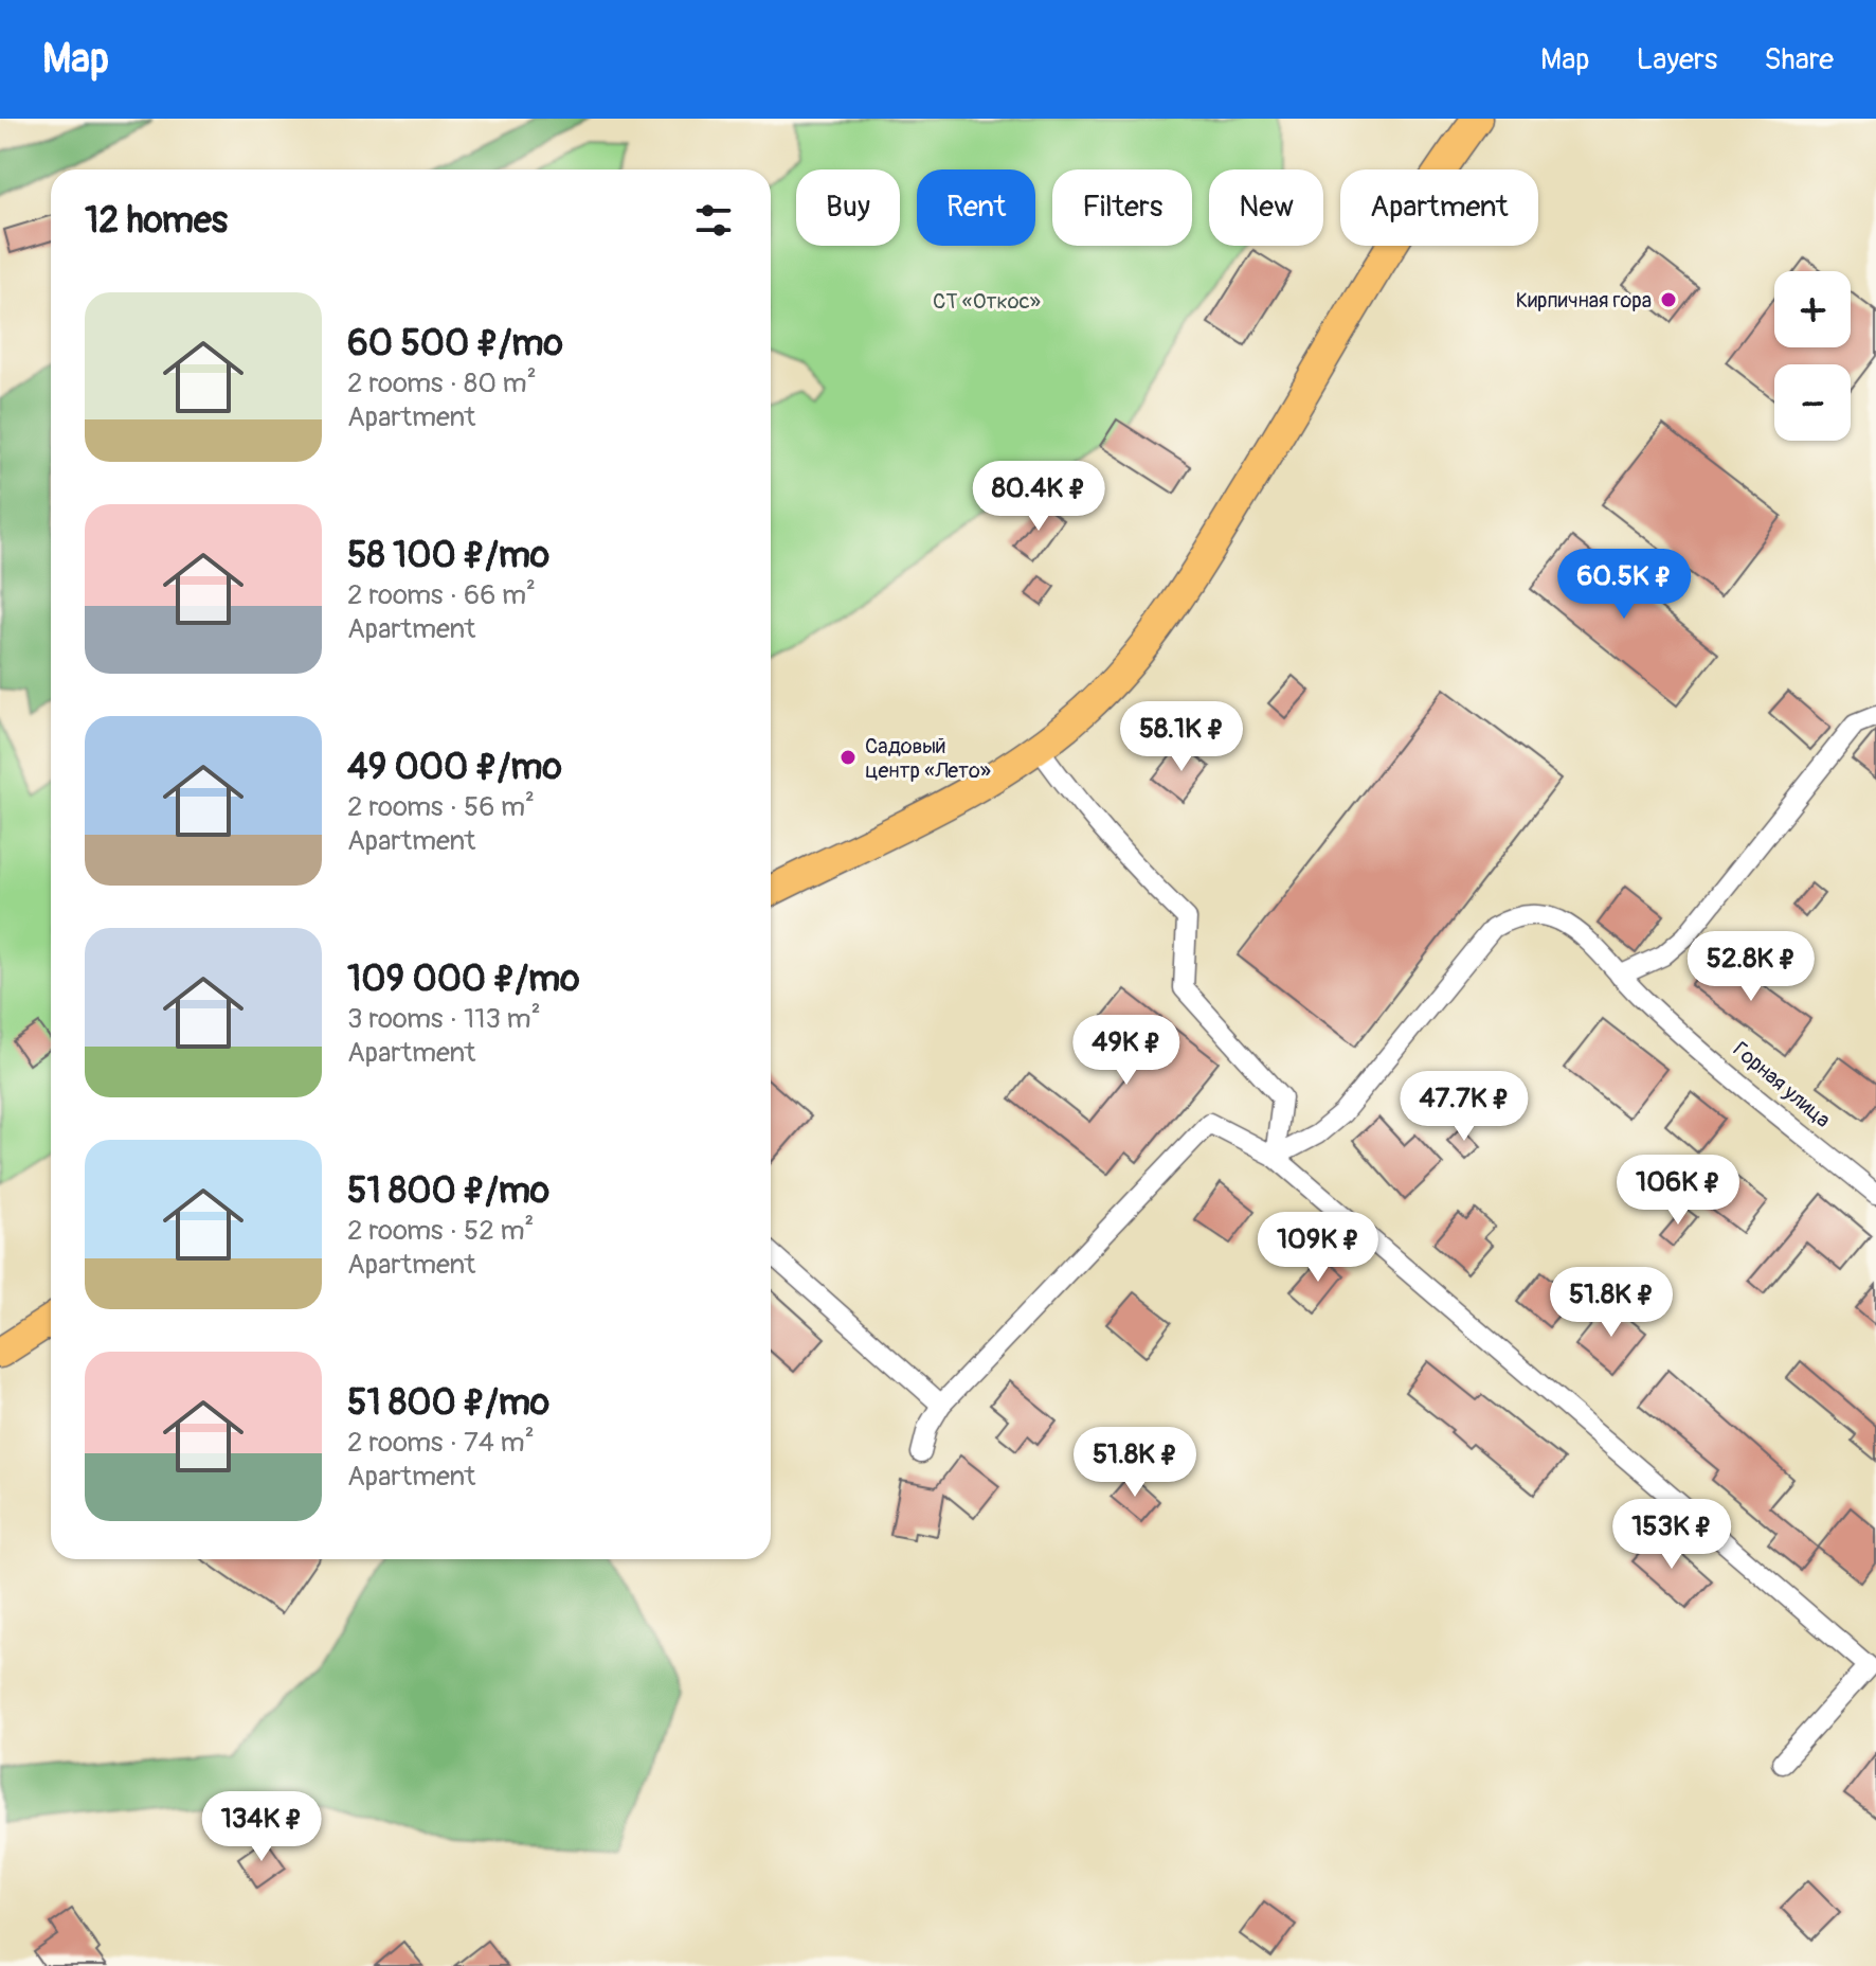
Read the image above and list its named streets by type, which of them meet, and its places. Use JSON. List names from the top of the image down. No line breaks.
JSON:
{"streets":{"street":["Горная улица"]},"parks":["СТ «Откос»"],"places":["Кирпичная гора","Садовый центр «Лето»"],"page":{"header":"Map","nav":["Map","Layers","Share"],"chip":["Buy","Rent","Filters","New","Apartment"],"heading":"12 homes","map_buttons":["+","−"],"list":[{"name":"60 500 ₽/mo","note":"2 rooms · 80 m² · Apartment"},{"name":"58 100 ₽/mo","note":"2 rooms · 66 m² · Apartment"},{"name":"49 000 ₽/mo","note":"2 rooms · 56 m² · Apartment"},{"name":"109 000 ₽/mo","note":"3 rooms · 113 m² · Apartment"},{"name":"51 800 ₽/mo","note":"2 rooms · 52 m² · Apartment"},{"name":"51 800 ₽/mo","note":"2 rooms · 74 m² · Apartment"}],"price":["80.4K ₽","60.5K ₽","58.1K ₽","52.8K ₽","49K ₽","47.7K ₽","106K ₽","109K ₽","51.8K ₽","51.8K ₽","153K ₽","134K ₽"]}}
